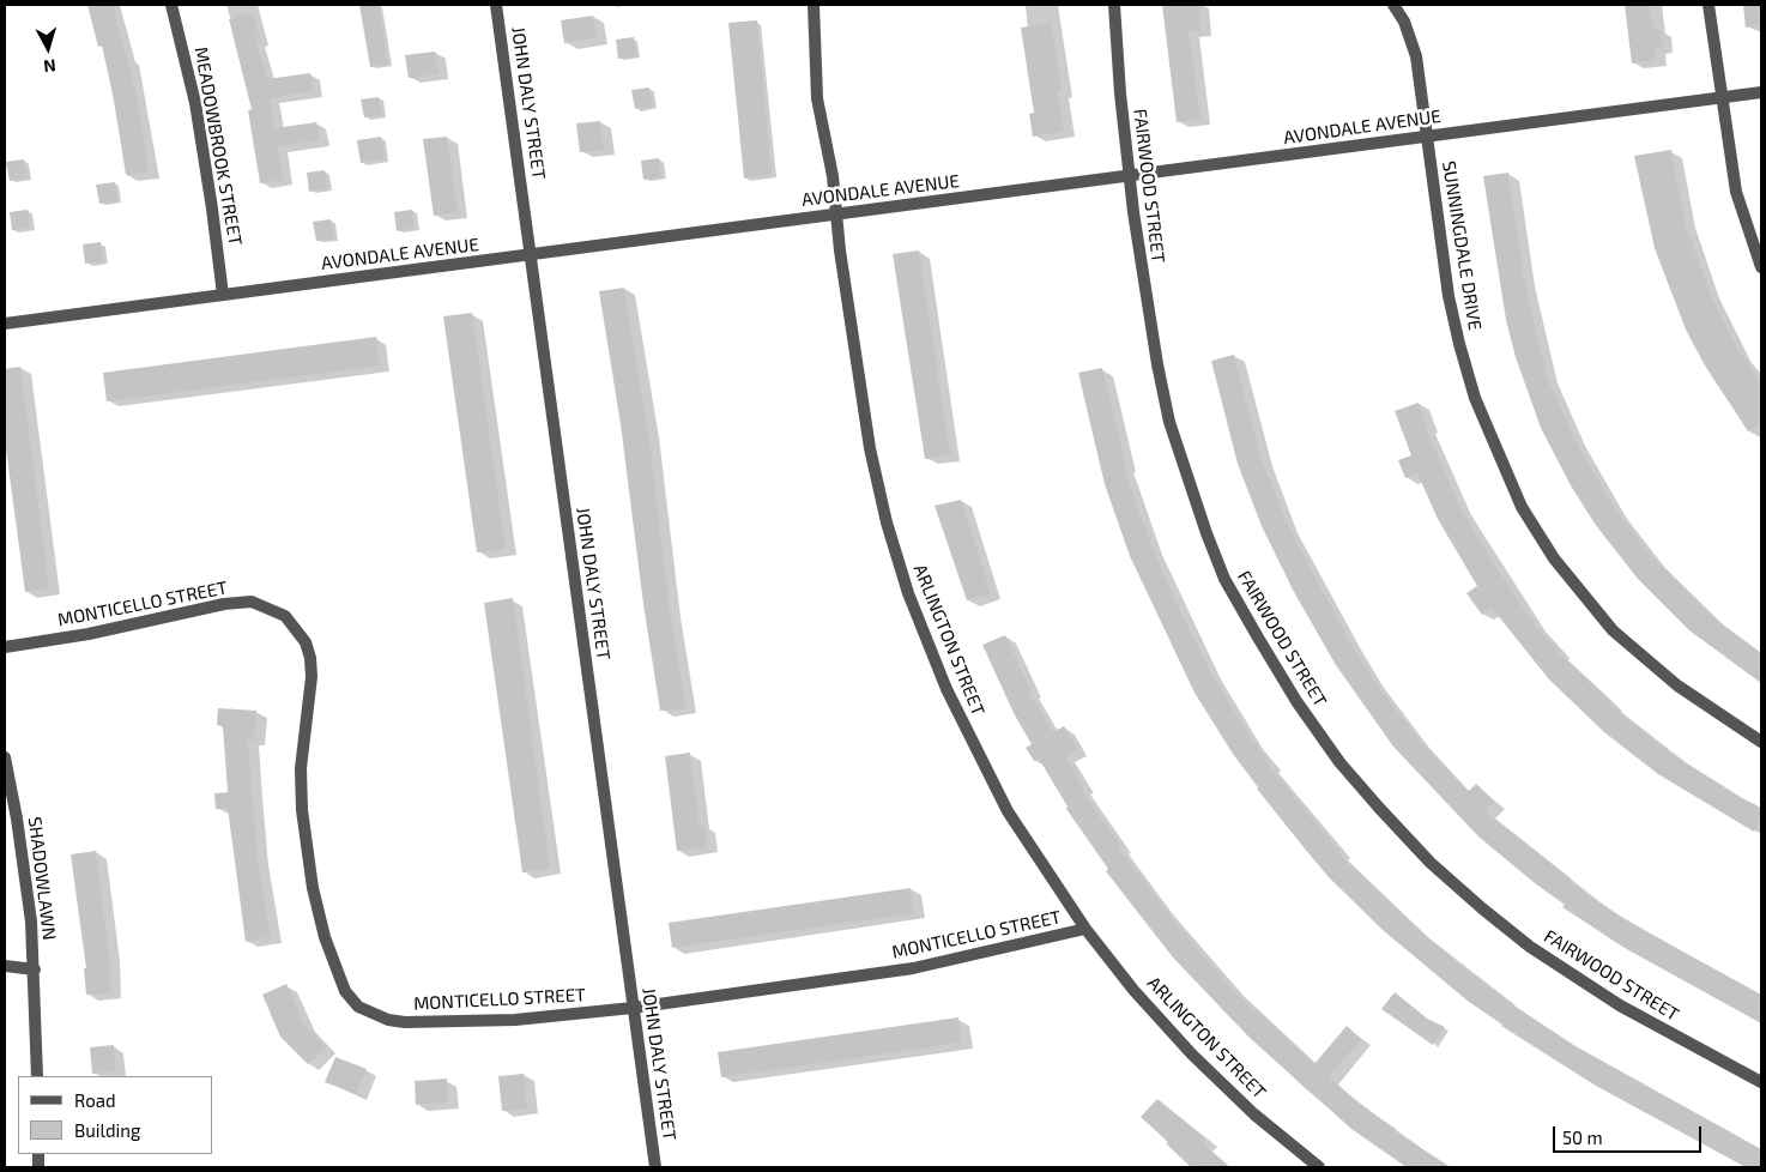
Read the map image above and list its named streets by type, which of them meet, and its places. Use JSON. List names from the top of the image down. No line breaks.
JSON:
{"streets":{"street":["JOHN DALY STREET","AVONDALE AVENUE","MEADOWBROOK STREET","FAIRWOOD STREET","SUNNINGDALE DRIVE","MONTICELLO STREET","ARLINGTON STREET","SHADOWLAWN"]},"crossings":[["JOHN DALY STREET","AVONDALE AVENUE"],["JOHN DALY STREET","MONTICELLO STREET"],["AVONDALE AVENUE","MEADOWBROOK STREET"],["AVONDALE AVENUE","FAIRWOOD STREET"],["AVONDALE AVENUE","SUNNINGDALE DRIVE"],["AVONDALE AVENUE","ARLINGTON STREET"],["MONTICELLO STREET","ARLINGTON STREET"]],"legend":["Road","Building"],"scale_bar":"50 m","north":"bottom"}
